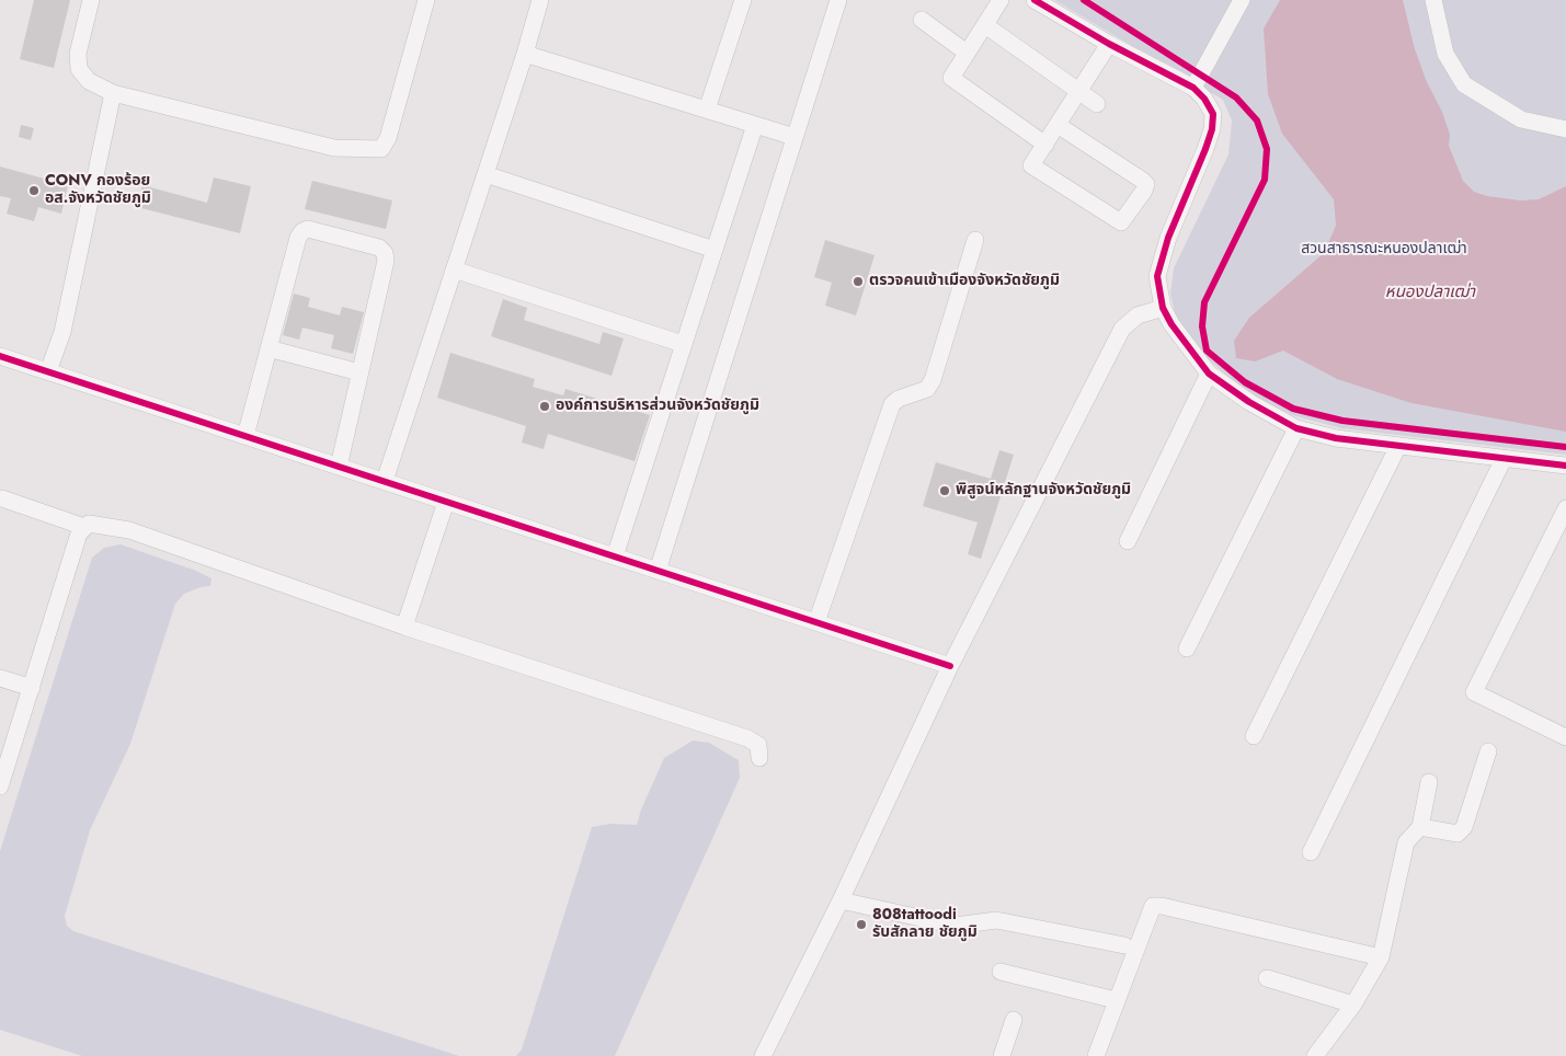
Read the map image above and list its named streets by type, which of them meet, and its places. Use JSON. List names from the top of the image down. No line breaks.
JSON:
{"water":["หนองปลาเฒ่า"],"parks":["สวนสาธารณะหนองปลาเฒ่า"],"places":["CONV กองร้อย อส.จังหวัดชัยภูมิ","ตรวจคนเข้าเมืองจังหวัดชัยภูมิ","องค์การบริหารส่วนจังหวัดชัยภูมิ","พิสูจน์หลักฐานจังหวัดชัยภูมิ","808tattoodi รับสักลาย ชัยภูมิ"]}
